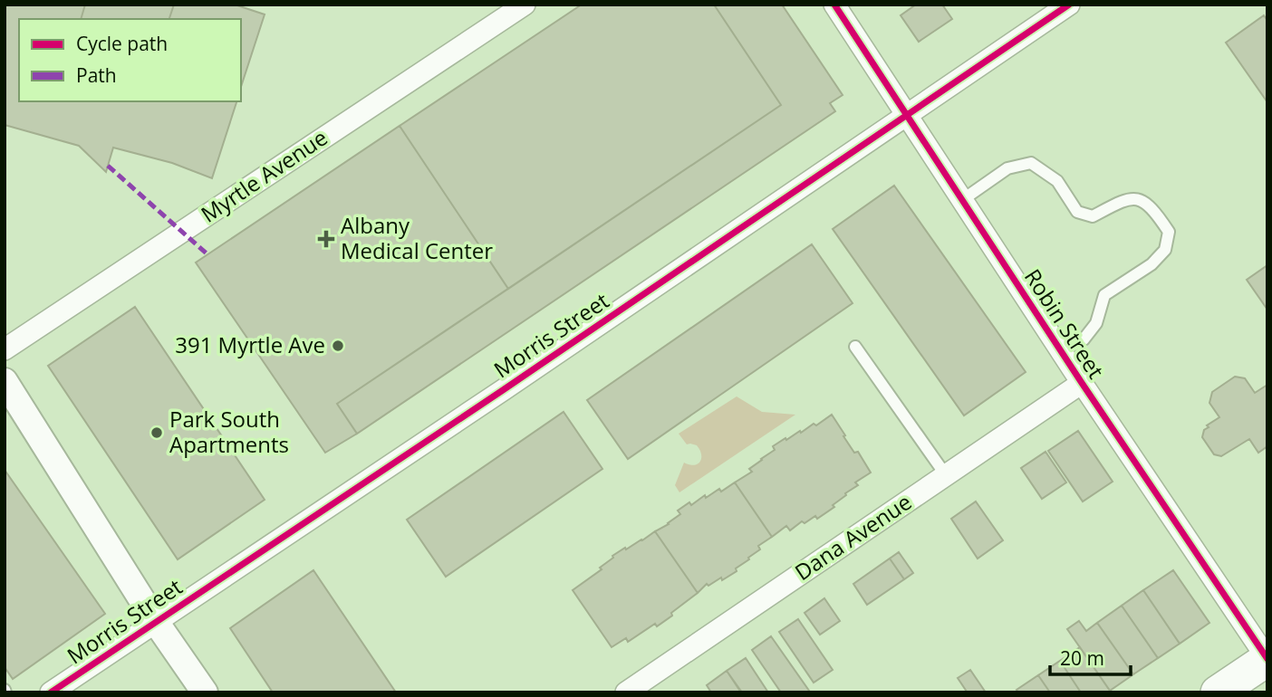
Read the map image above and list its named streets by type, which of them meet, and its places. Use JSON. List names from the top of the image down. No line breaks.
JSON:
{"streets":{"street":["Myrtle Avenue","Robin Street","Morris Street","Dana Avenue"]},"crossings":[["Robin Street","Morris Street"],["Robin Street","Dana Avenue"]],"places":{"health":["Albany Medical Center"],"other":["391 Myrtle Ave","Park South Apartments"]},"legend":["Cycle path","Path"],"scale_bar":"20 m"}
